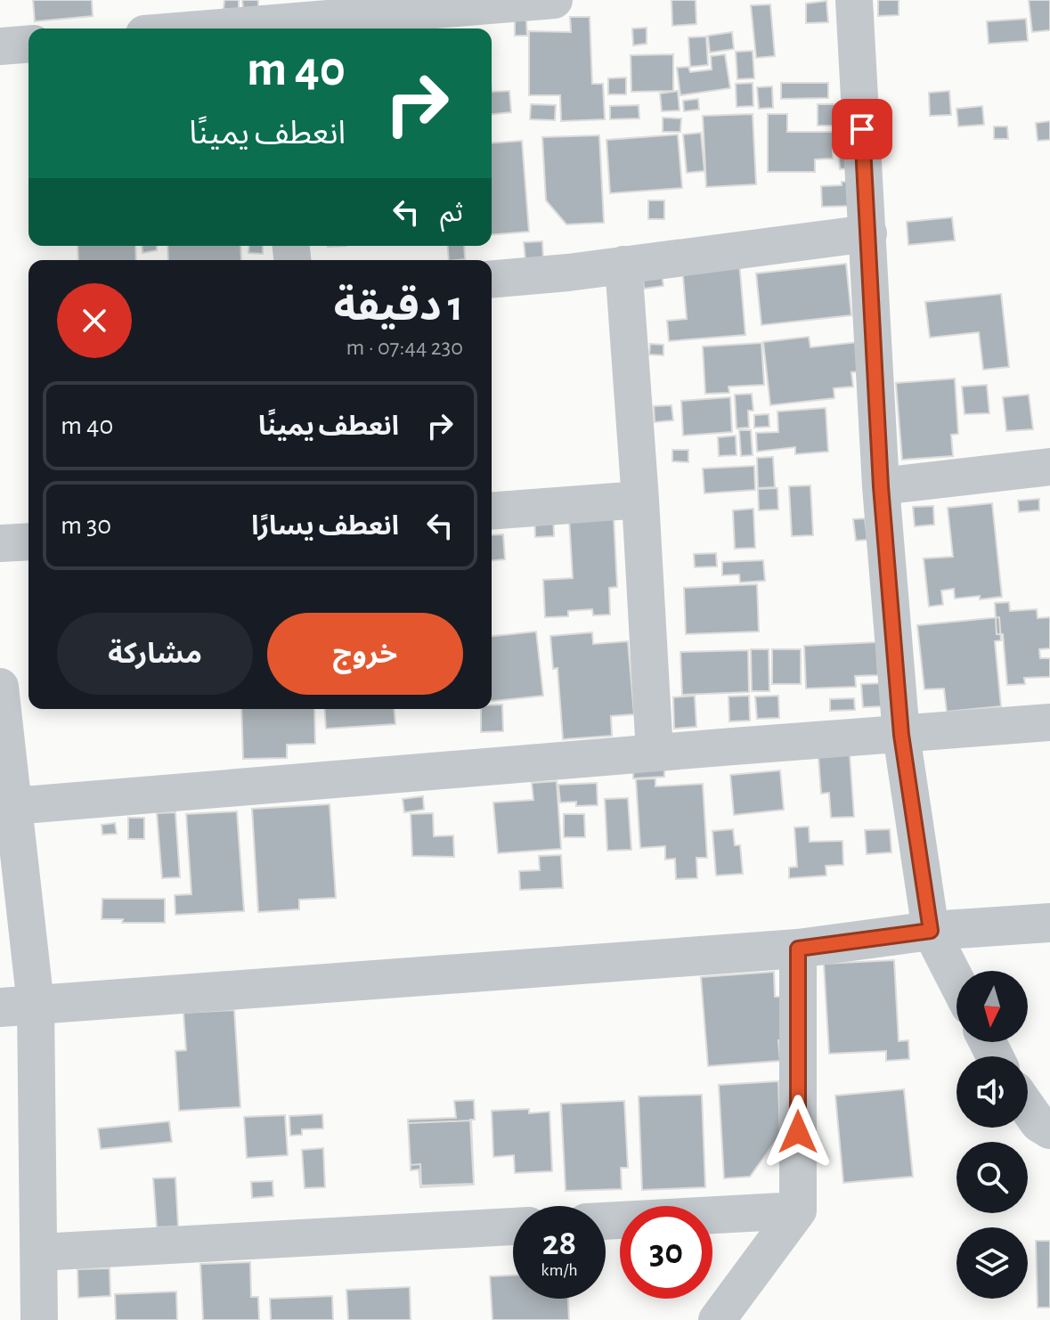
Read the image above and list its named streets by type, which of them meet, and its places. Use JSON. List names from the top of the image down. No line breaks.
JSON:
{"north":"bottom","page":{"turn":["40 m","انعطف يمينًا"],"then":"ثم","heading":["1 دقيقة","230 m · 07:44"],"list":[{"name":"انعطف يمينًا","value":"40 m"},{"name":"انعطف يسارًا","value":"30 m"}],"buttons":["خروج","مشاركة"],"speed":"28 km/h","limit":"30"}}
